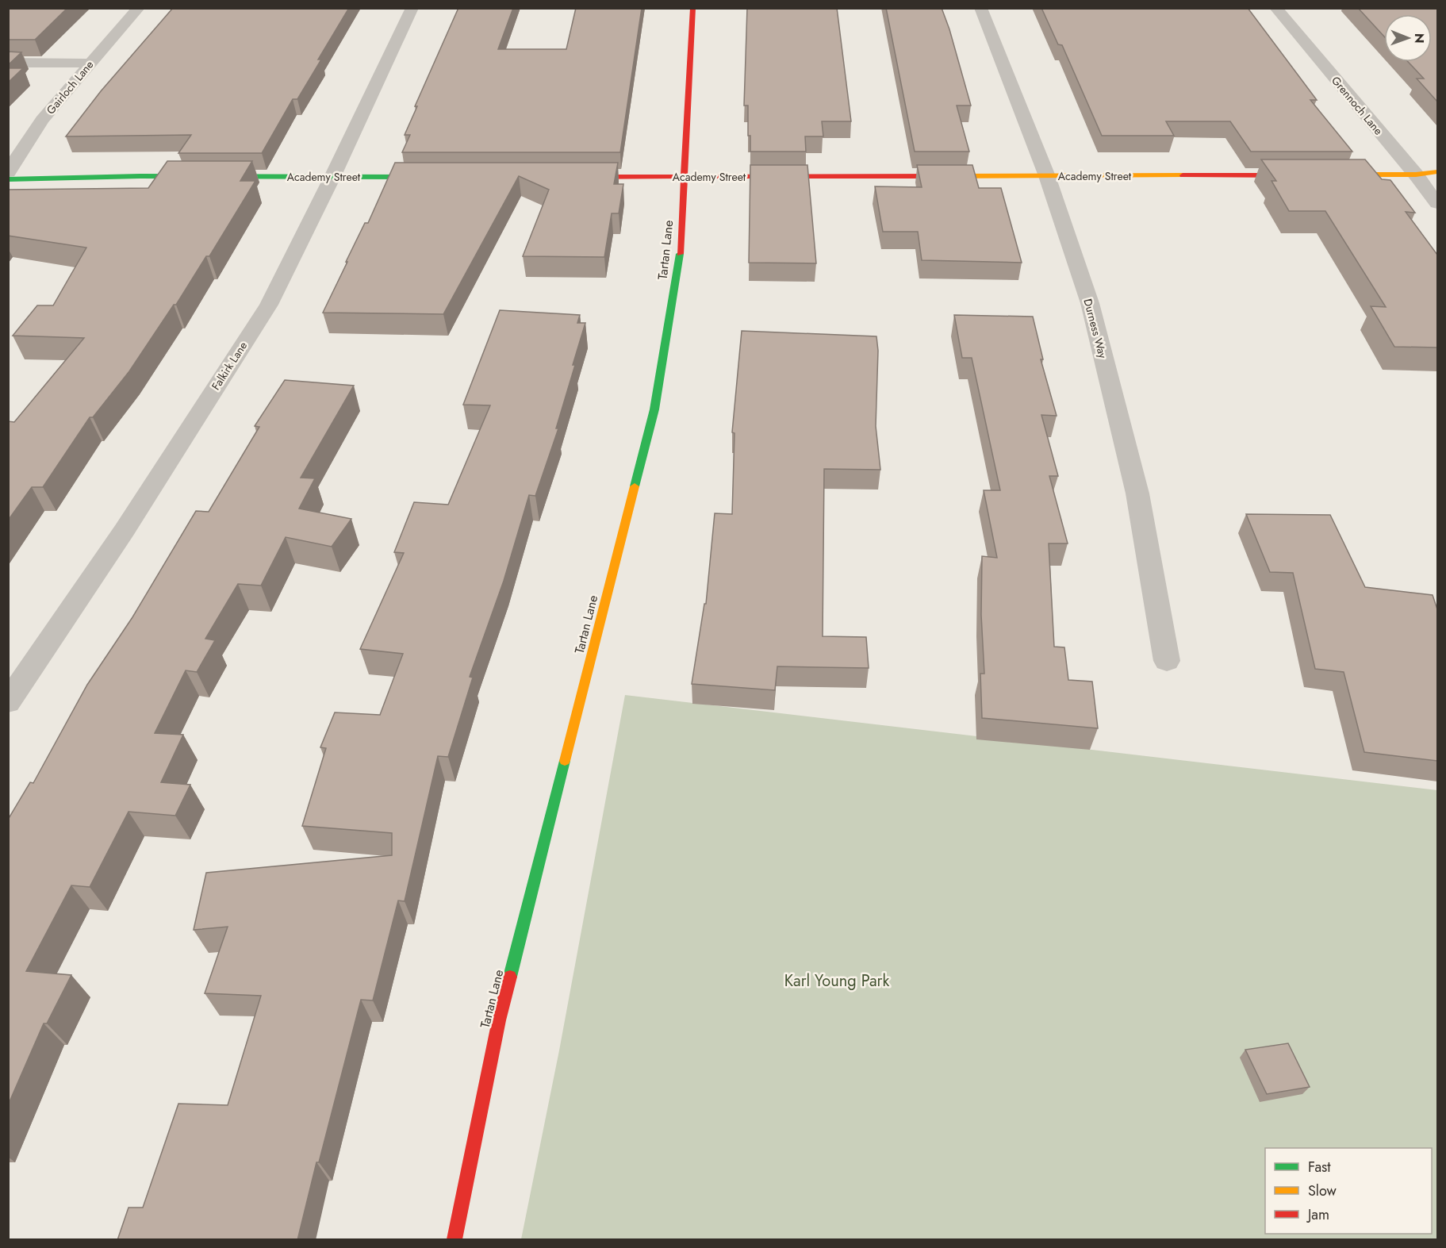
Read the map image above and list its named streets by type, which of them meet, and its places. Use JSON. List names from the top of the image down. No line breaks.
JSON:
{"streets":{"street":["Gairloch Lane","Grennoch Lane","Academy Street","Tartan Lane","Durness Way","Falkirk Lane"]},"crossings":[["Academy Street","Tartan Lane"],["Academy Street","Durness Way"],["Academy Street","Falkirk Lane"]],"parks":["Karl Young Park"],"legend":["Fast","Slow","Jam"],"north":"right"}
